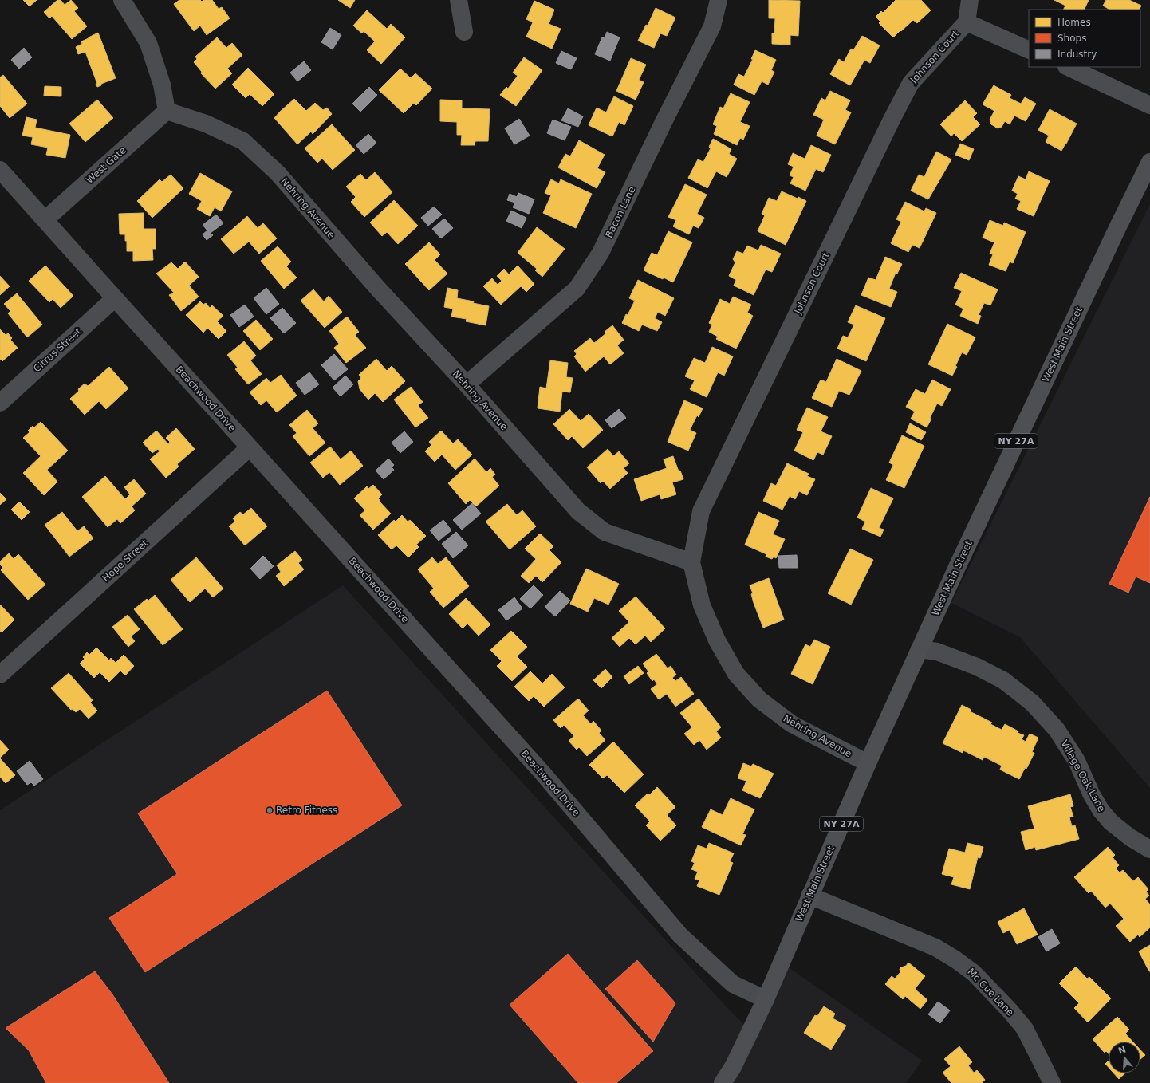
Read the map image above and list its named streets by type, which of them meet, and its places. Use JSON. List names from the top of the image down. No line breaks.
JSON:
{"streets":{"main road":["West Main Street","NY 27A"],"street":["Johnson Court","West Gate","Nehring Avenue","Bacon Lane","Citrus Street","Beachwood Drive","Hope Street","Village Oak Lane","Mc Cue Lane"]},"crossings":[["Johnson Court","Nehring Avenue"],["West Gate","Nehring Avenue"],["West Gate","Beachwood Drive"],["Nehring Avenue","Bacon Lane"],["Nehring Avenue","West Main Street"],["West Main Street","Beachwood Drive"],["West Main Street","NY 27A"],["West Main Street","Village Oak Lane"],["West Main Street","Mc Cue Lane"],["Citrus Street","Beachwood Drive"],["Beachwood Drive","NY 27A"],["Beachwood Drive","Hope Street"]],"places":["Retro Fitness"],"legend":["Homes","Shops","Industry"],"north":"top"}
